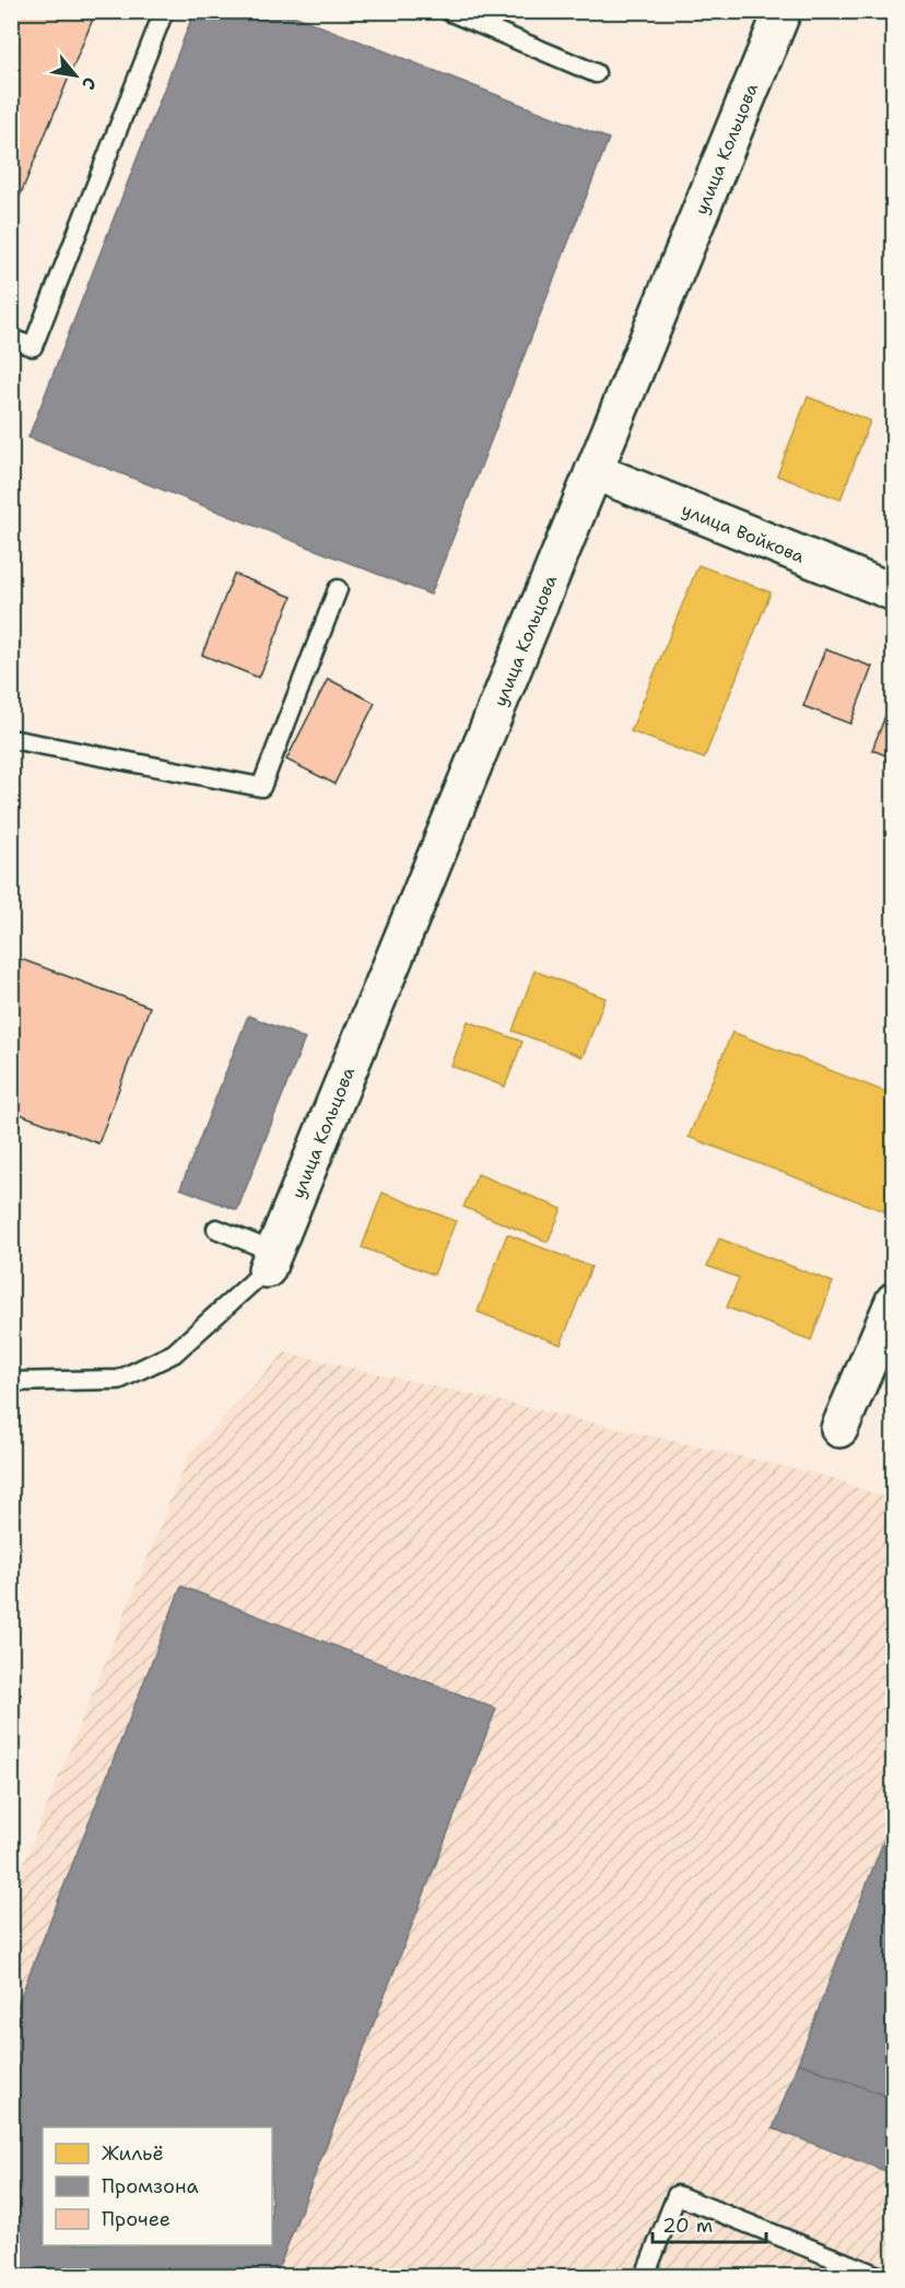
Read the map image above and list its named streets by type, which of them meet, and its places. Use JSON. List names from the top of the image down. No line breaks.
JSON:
{"streets":{"street":["улица Кольцова","улица Войкова"]},"crossings":[["улица Кольцова","улица Войкова"]],"legend":["Жильё","Промзона","Прочее"],"scale_bar":"20 m","north":"bottom right"}
